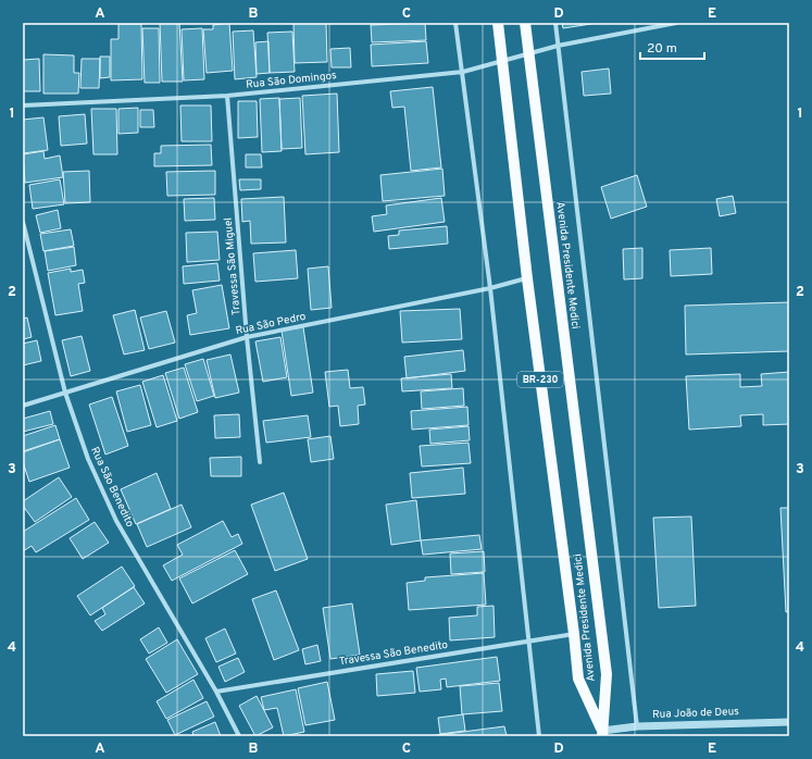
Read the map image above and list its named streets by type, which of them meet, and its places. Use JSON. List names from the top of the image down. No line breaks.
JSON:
{"streets":{"main road":["Avenida Presidente Medici","BR-230"],"street":["Rua São Domingos","Travessa São Miguel","Rua São Pedro","Rua São Benedito","Travessa São Benedito","Rua João de Deus"]},"crossings":[["Rua São Domingos","Avenida Presidente Medici"],["Rua São Domingos","Travessa São Miguel"],["Avenida Presidente Medici","Rua São Pedro"],["Avenida Presidente Medici","Travessa São Benedito"],["Avenida Presidente Medici","Rua João de Deus"],["Travessa São Miguel","Rua São Pedro"],["Rua São Pedro","Rua São Benedito"],["Rua São Benedito","Travessa São Benedito"]],"scale_bar":"20 m","grid":{"columns":["A","B","C","D","E"],"rows":["1","2","3","4"]}}
